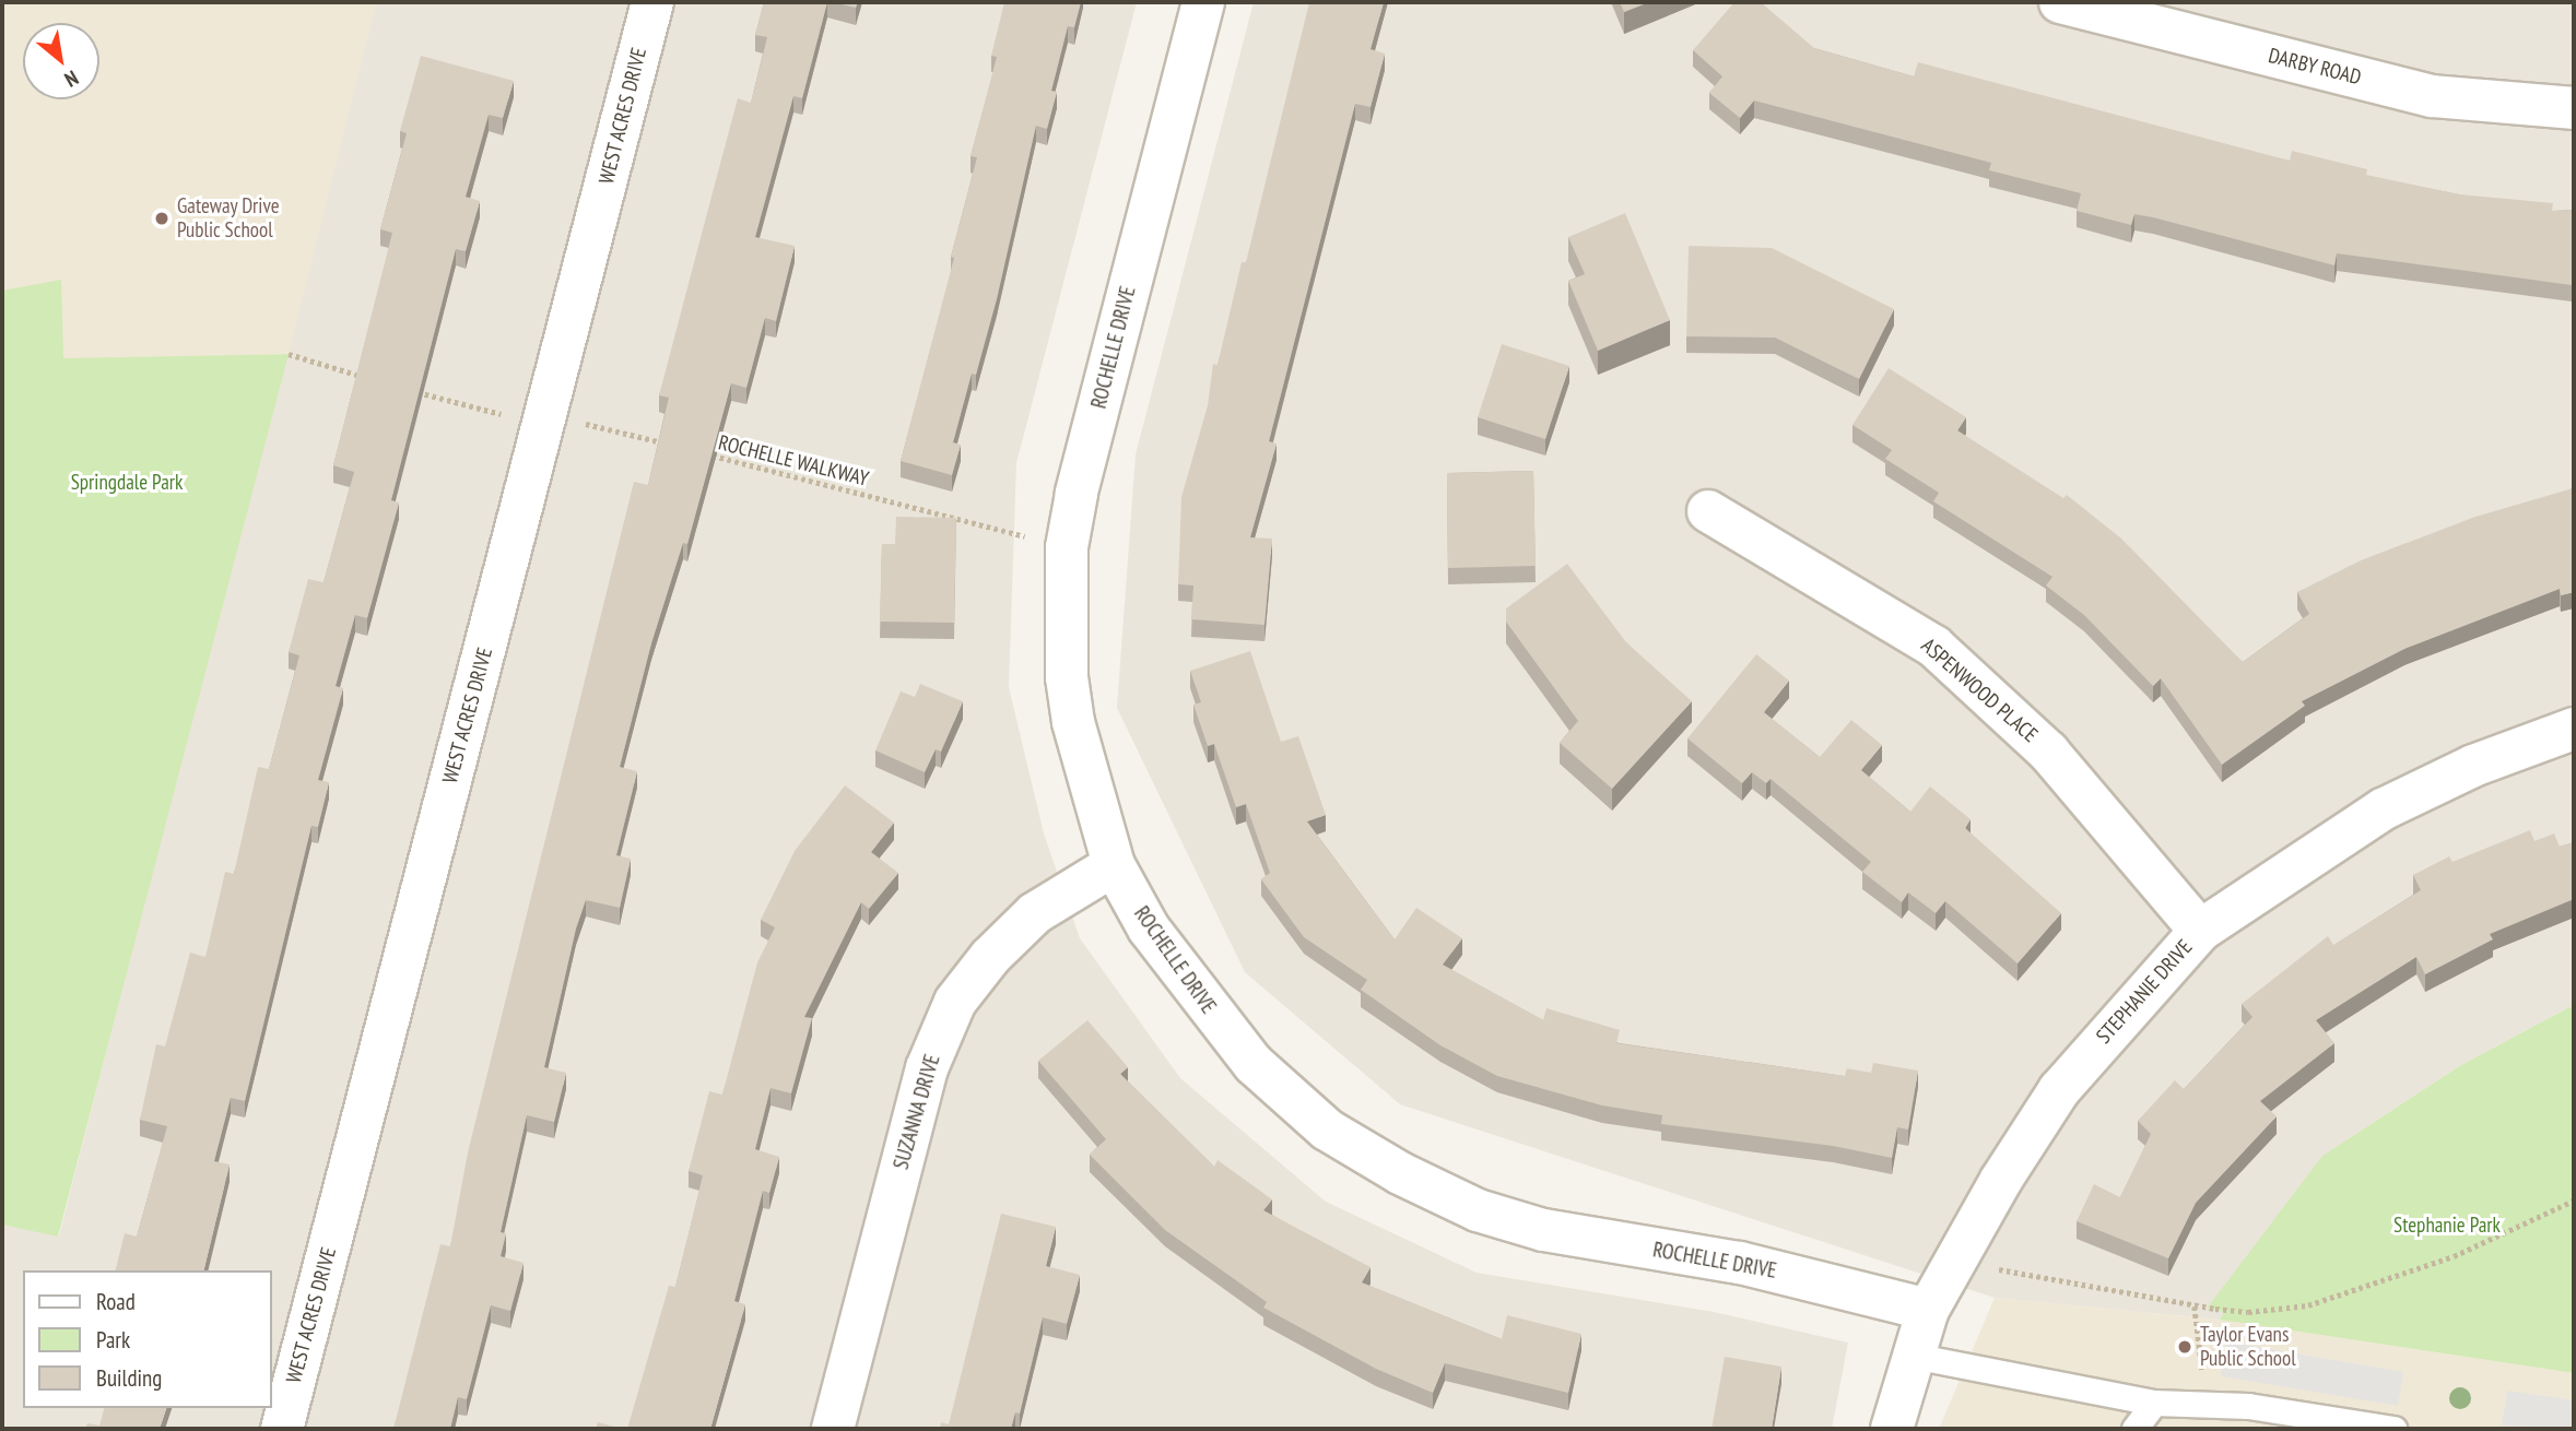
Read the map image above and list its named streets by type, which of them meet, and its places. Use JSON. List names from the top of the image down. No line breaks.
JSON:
{"streets":{"street":["DARBY ROAD","WEST ACRES DRIVE","ROCHELLE DRIVE","ASPENWOOD PLACE","STEPHANIE DRIVE","SUZANNA DRIVE"],"path":["ROCHELLE WALKWAY"]},"crossings":[["ROCHELLE DRIVE","ROCHELLE WALKWAY"],["ROCHELLE DRIVE","STEPHANIE DRIVE"],["ROCHELLE DRIVE","SUZANNA DRIVE"],["ASPENWOOD PLACE","STEPHANIE DRIVE"]],"parks":["Springdale Park","Stephanie Park"],"places":["Gateway Drive Public School","Taylor Evans Public School"],"legend":["Road","Park","Building"],"north":"bottom right"}
